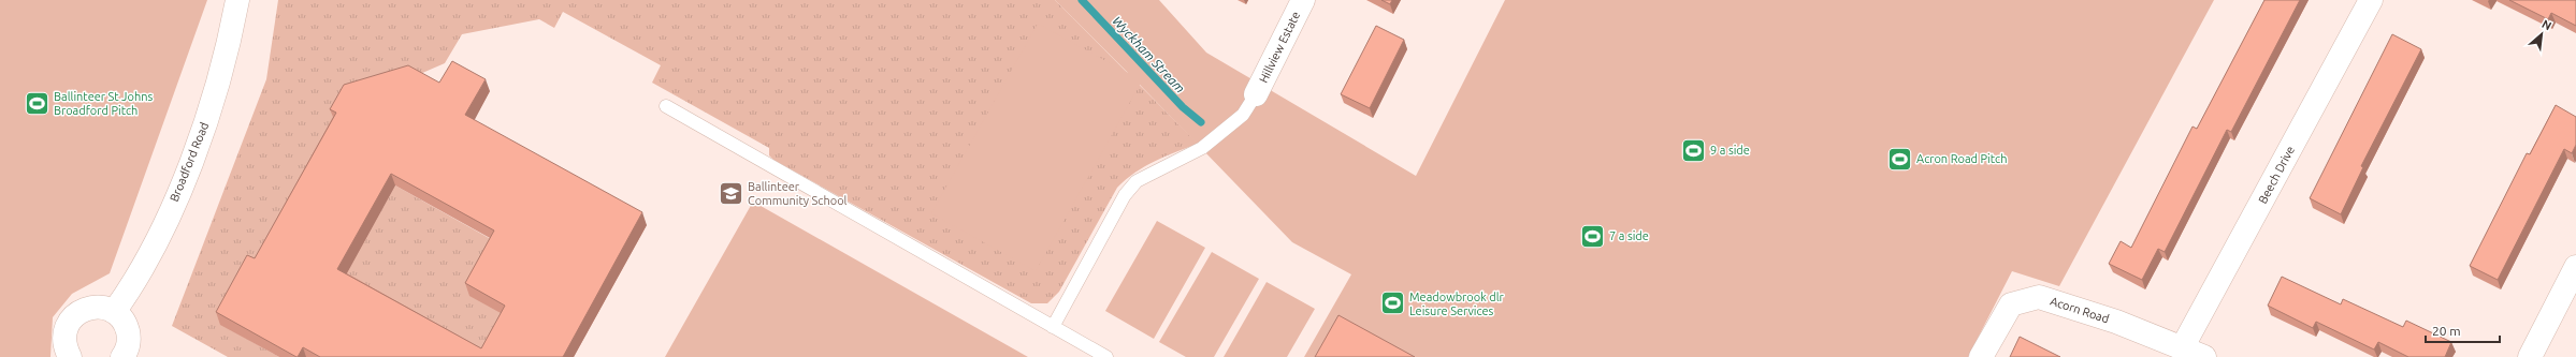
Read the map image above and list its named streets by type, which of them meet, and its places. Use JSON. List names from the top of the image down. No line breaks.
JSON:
{"streets":{"street":["Hillview Estate","Broadford Road","Beech Drive","Acorn Road"]},"crossings":[["Beech Drive","Acorn Road"]],"water":["Wyckham Stream"],"places":{"sports":["Ballinteer St Johns Broadford Pitch","9 a side","Acron Road Pitch","7 a side","Meadowbrook dlr Leisure Services"],"school or university":["Ballinteer Community School"]},"scale_bar":"20 m","north":"top right"}
